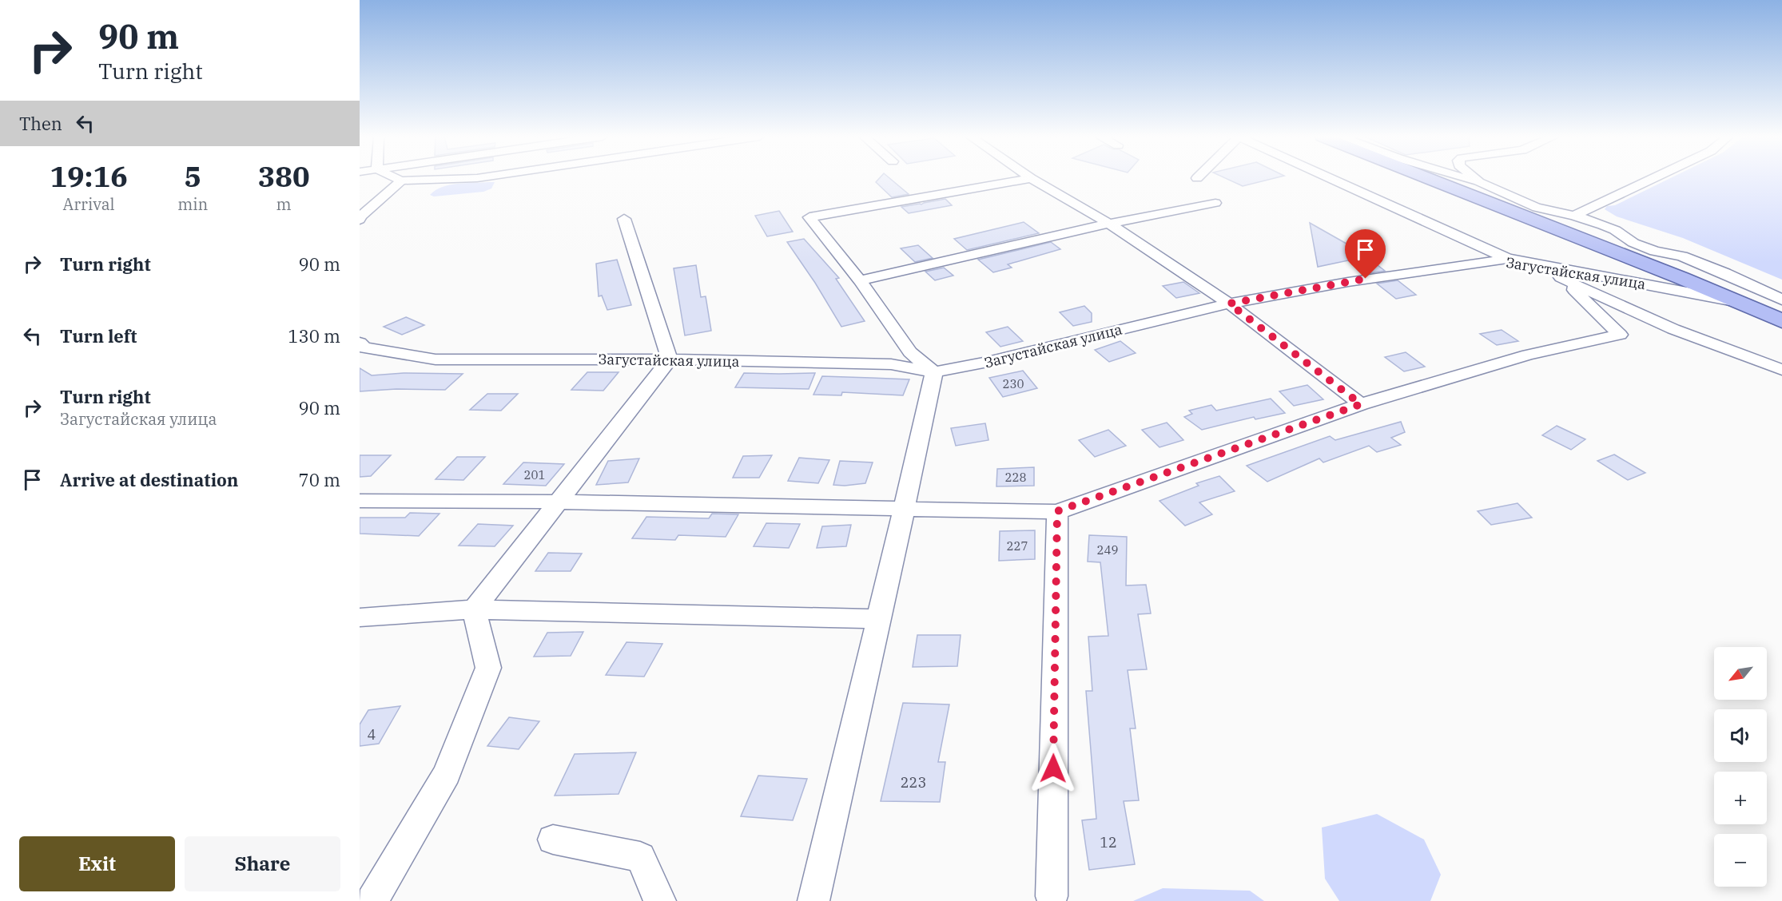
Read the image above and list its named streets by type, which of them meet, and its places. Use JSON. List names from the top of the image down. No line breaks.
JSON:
{"streets":{"street":["Загустайская улица"]},"house_numbers":["230","201","228","227","249","4","223","12"],"north":"bottom left","page":{"turn":["90 m","Turn right"],"then":"Then","eta":["19:16","Arrival","5","min","380","m"],"list":[{"name":"Turn right","value":"90 m"},{"name":"Turn left","value":"130 m"},{"name":"Turn right","note":"Загустайская улица","value":"90 m"},{"name":"Arrive at destination","value":"70 m"}],"map_buttons":["+","−"],"buttons":["Exit","Share"]}}
